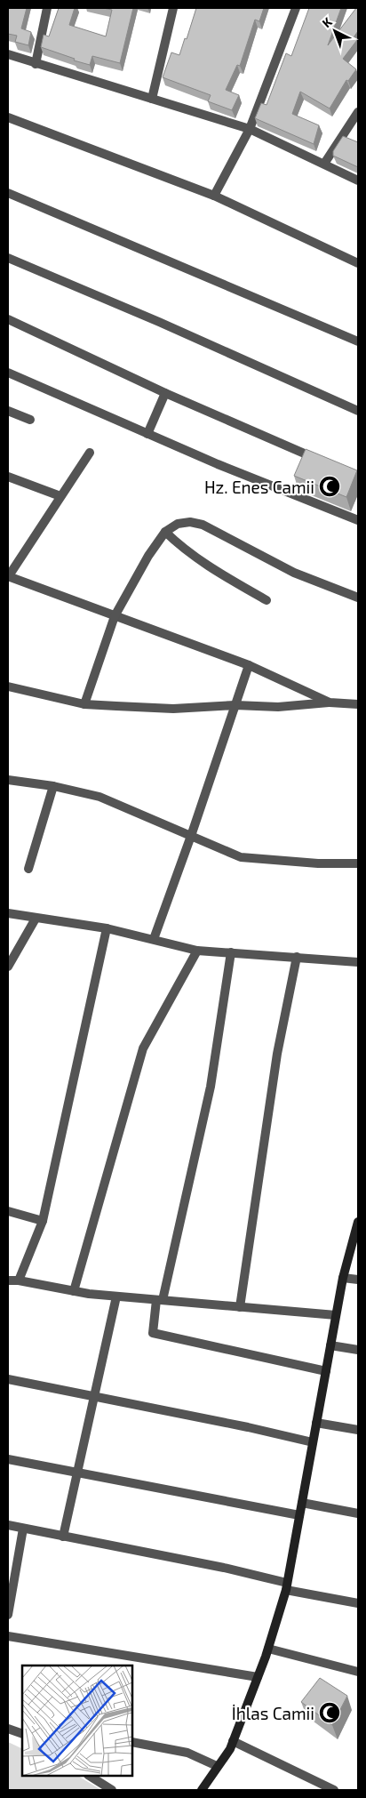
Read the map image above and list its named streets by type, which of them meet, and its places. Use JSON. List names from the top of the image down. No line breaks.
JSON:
{"places":{"mosque":["Hz. Enes Camii","İhlas Camii"]},"north":"top left"}
